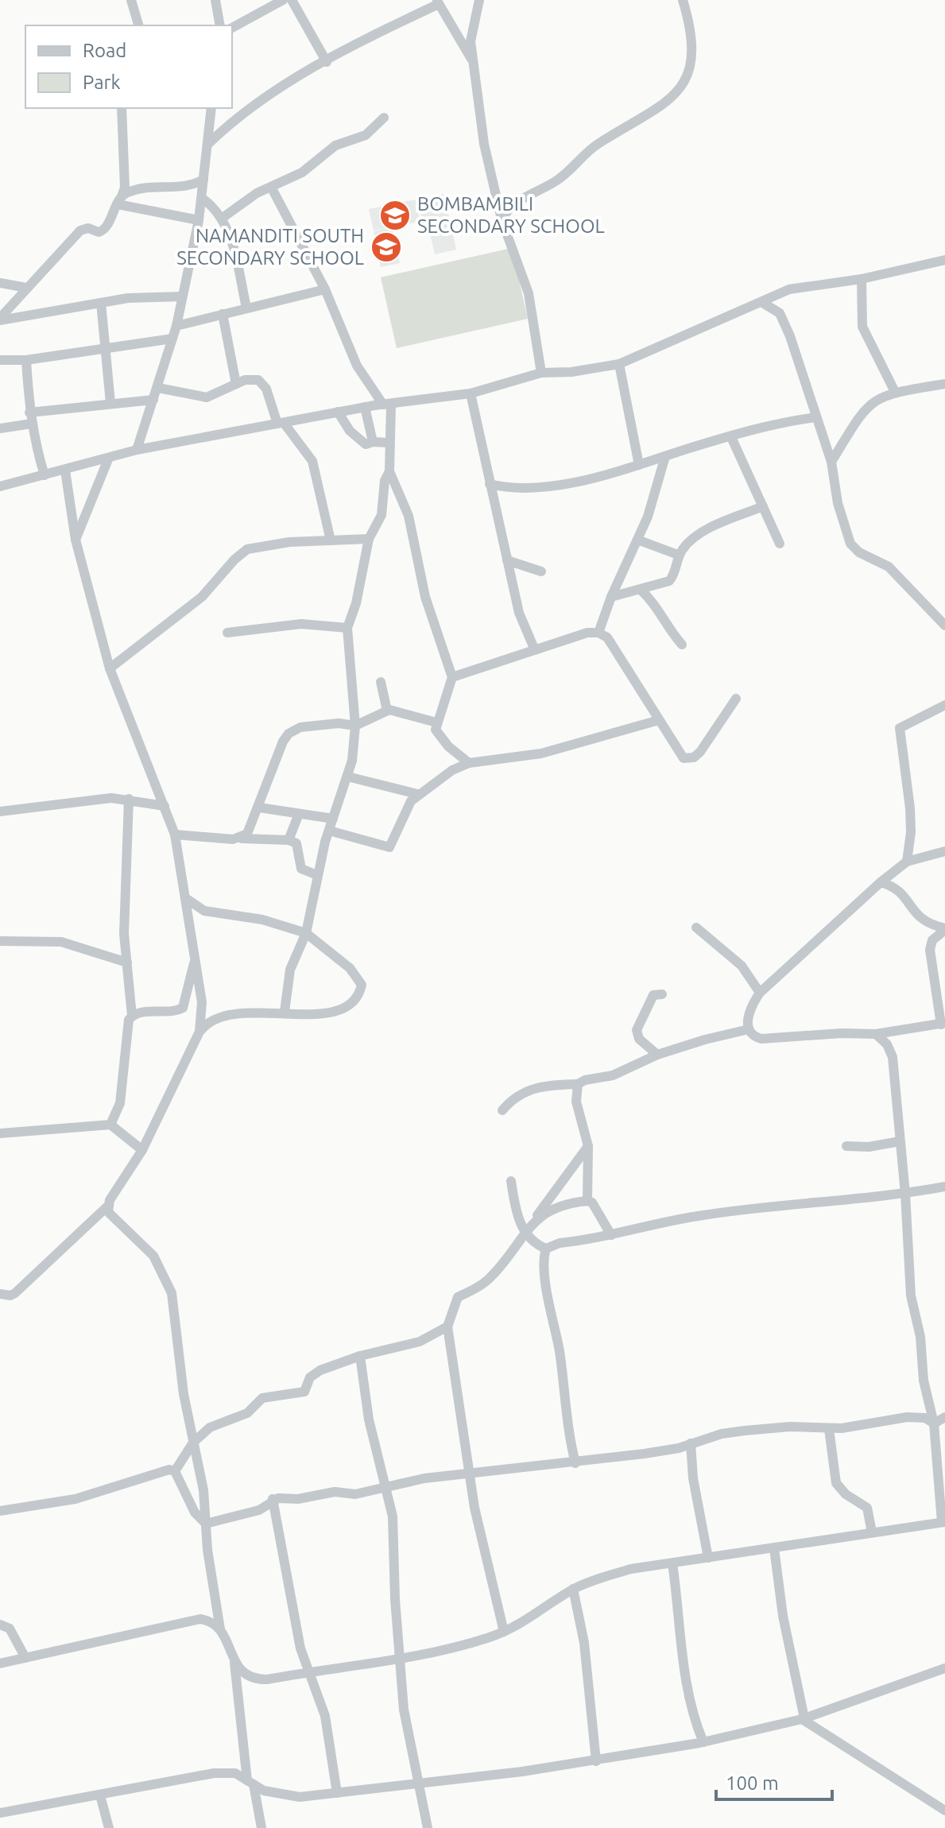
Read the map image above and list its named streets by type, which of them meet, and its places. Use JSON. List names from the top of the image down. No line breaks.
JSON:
{"places":{"school or university":["BOMBAMBILI SECONDARY SCHOOL","NAMANDITI SOUTH SECONDARY SCHOOL"]},"legend":["Road","Park"],"scale_bar":"100 m"}
